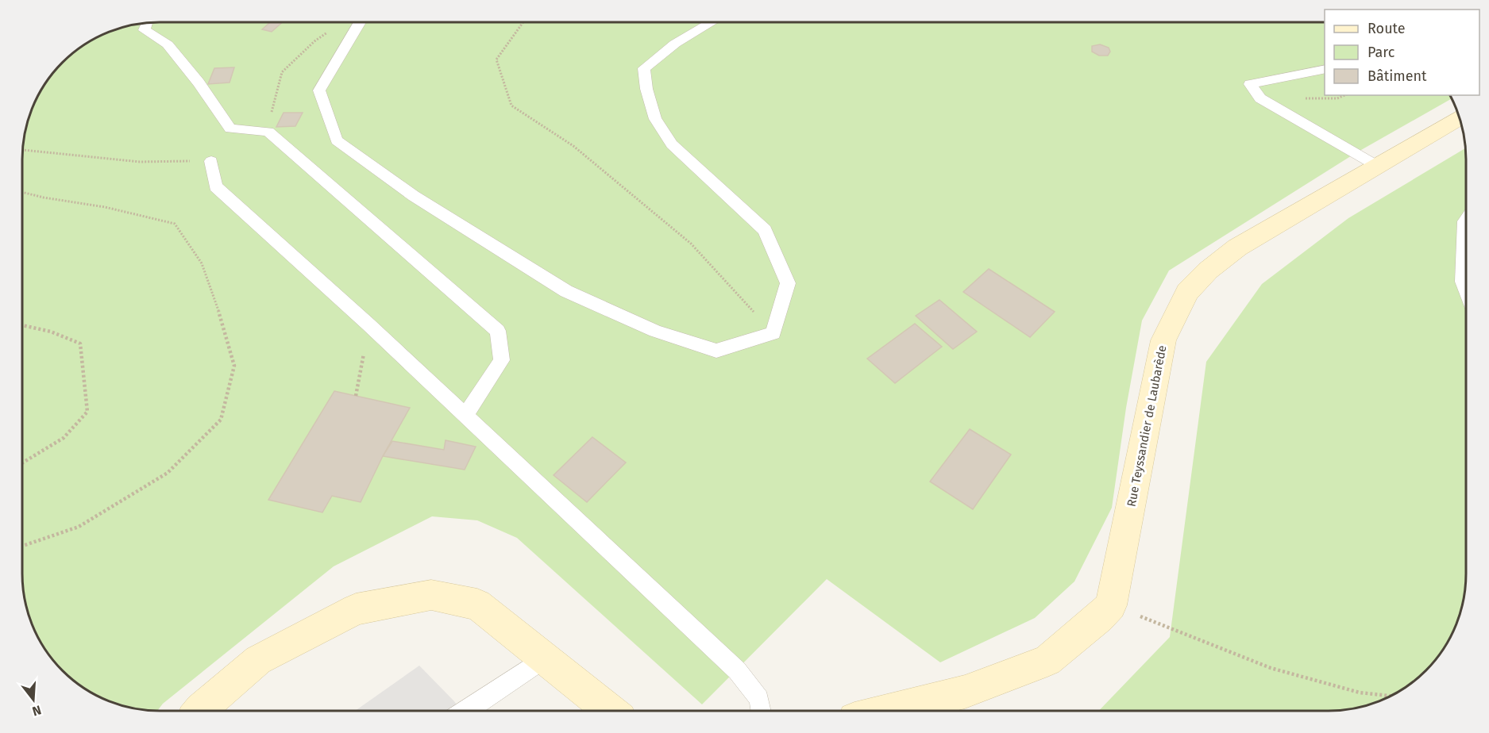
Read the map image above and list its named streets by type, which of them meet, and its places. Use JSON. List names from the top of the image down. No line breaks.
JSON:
{"streets":{"main road":["Rue Teyssandier de Laubarède"]},"legend":["Route","Parc","Bâtiment"],"north":"bottom"}
